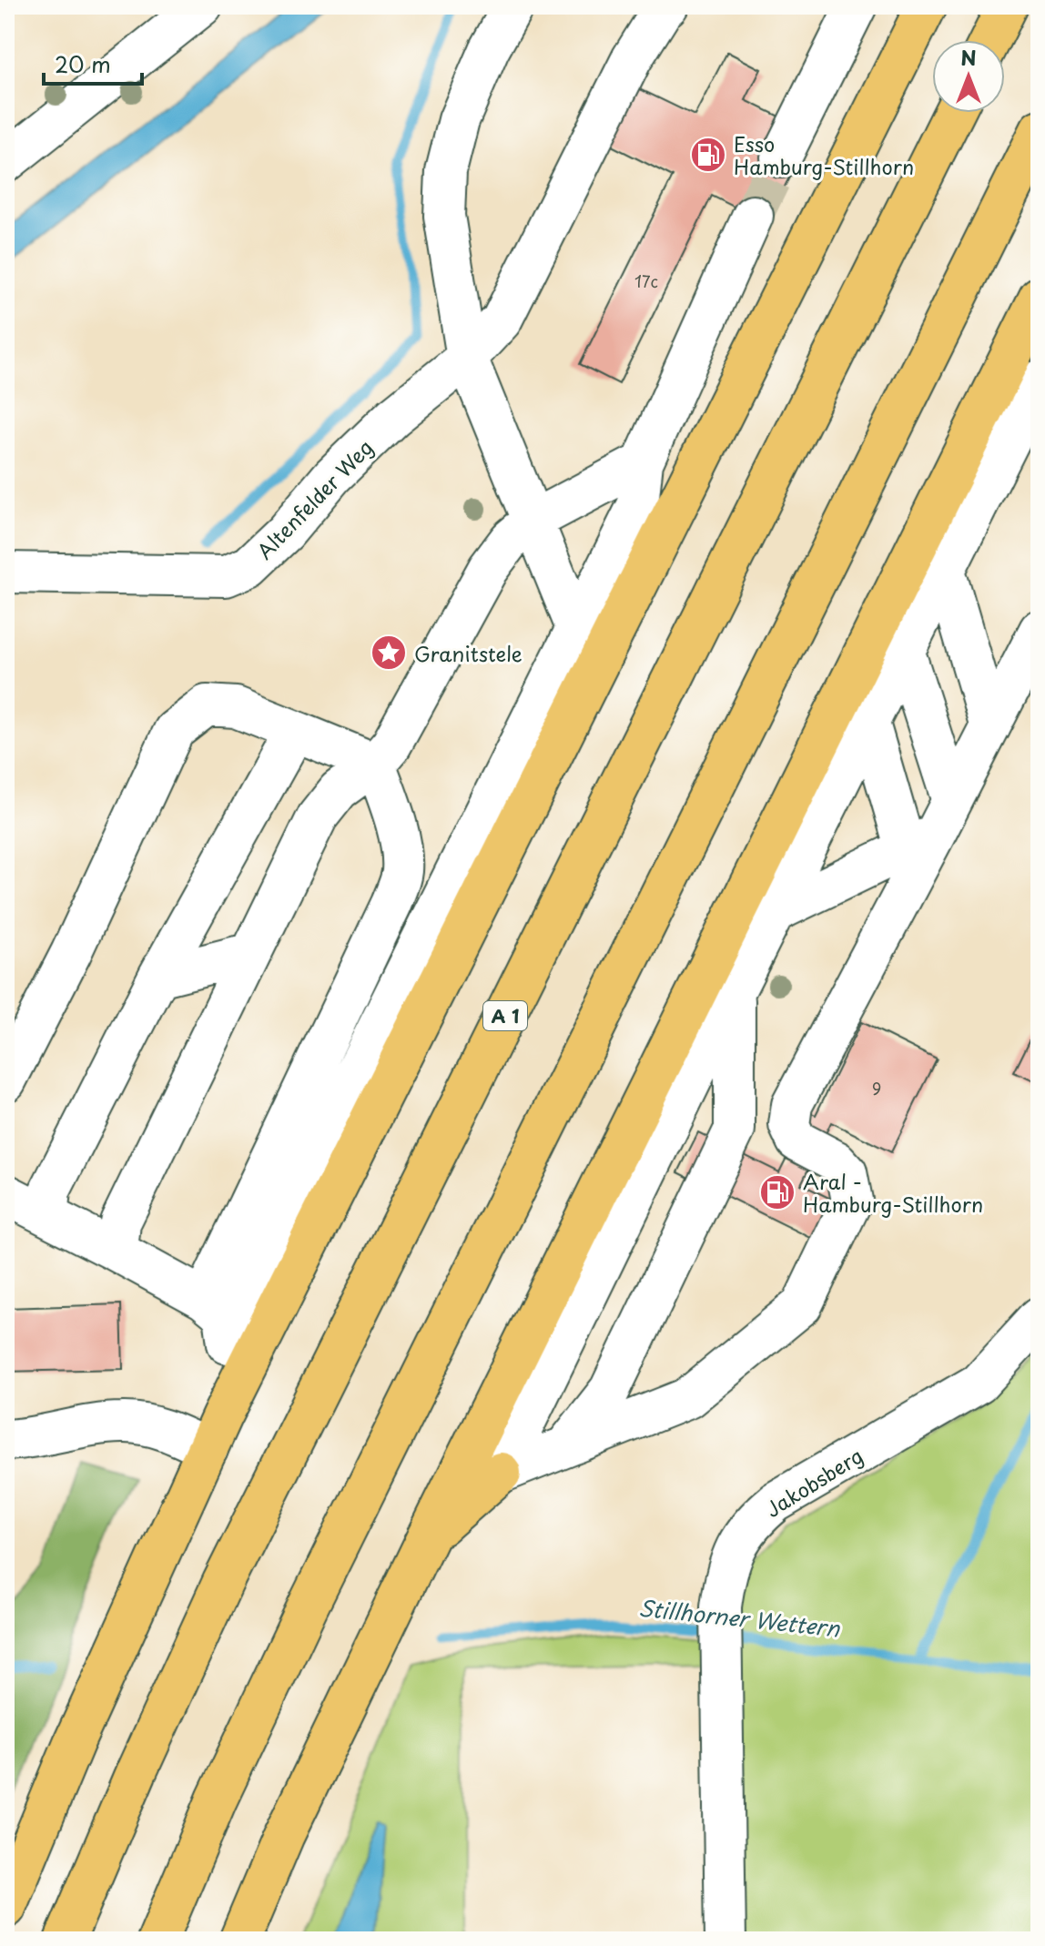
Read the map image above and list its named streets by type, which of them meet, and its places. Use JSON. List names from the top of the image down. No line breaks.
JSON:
{"streets":{"highway":["A 1"],"street":["Altenfelder Weg","Jakobsberg"]},"water":["Stillhorner Wettern"],"places":{"fuel station":["Esso Hamburg-Stillhorn","Aral - Hamburg-Stillhorn"],"place":["Granitstele"]},"house_numbers":["17c","9"],"scale_bar":"20 m","north":"top"}
